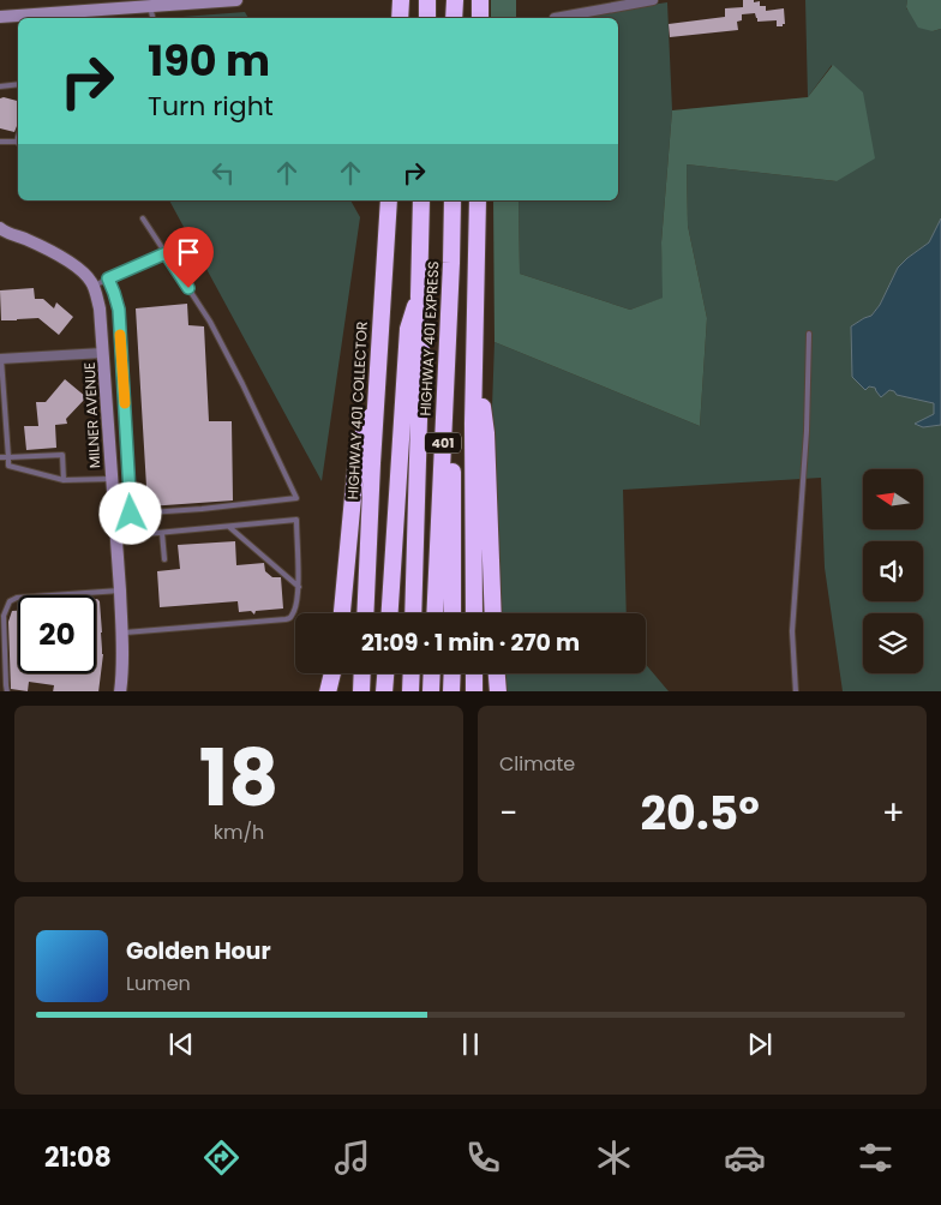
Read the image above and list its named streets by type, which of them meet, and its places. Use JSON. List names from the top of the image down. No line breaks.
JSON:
{"streets":{"highway":["HIGHWAY 401 EXPRESS","HIGHWAY 401 COLLECTOR","401"],"street":["MILNER AVENUE"]},"north":"left","page":{"turn":["190 m","Turn right"],"limit":"20","trip":"21:09 · 1 min · 270 m","tile":[["18","km/h"],"Climate"],"heat":["−","20.5°","+"],"song":["Golden Hour","Lumen"],"tabs":"21:08"}}
